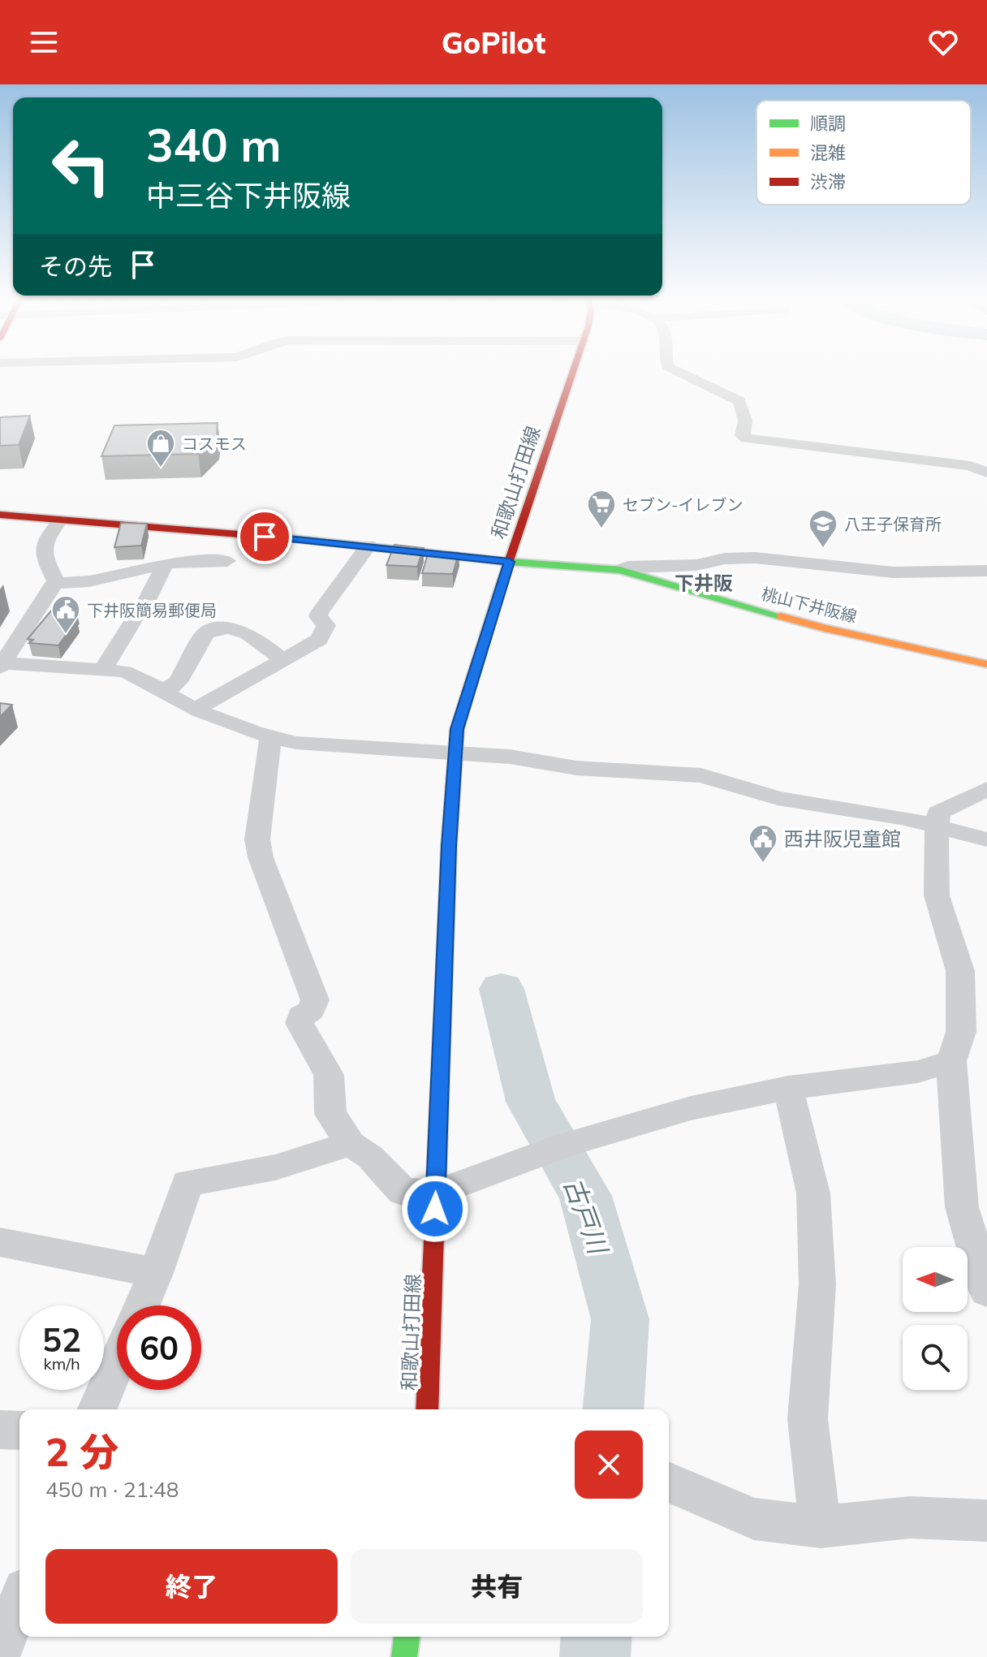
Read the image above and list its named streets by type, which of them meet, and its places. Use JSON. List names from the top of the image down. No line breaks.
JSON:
{"streets":{"main road":["和歌山打田線","桃山下井阪線"]},"crossings":[["和歌山打田線","桃山下井阪線"]],"districts":["下井阪"],"water":["古戸川"],"places":{"shop":["コスモス"],"supermarket":["セブン-イレブン"],"school or university":["八王子保育所"],"public building":["下井阪簡易郵便局","西井阪児童館"]},"legend":["順調","混雑","渋滞"],"north":"left","page":{"header":"GoPilot","turn":["340 m","中三谷下井阪線"],"then":"その先","speed":"52 km/h","limit":"60","heading":["2 分","450 m · 21:48"],"buttons":["終了","共有"]}}
